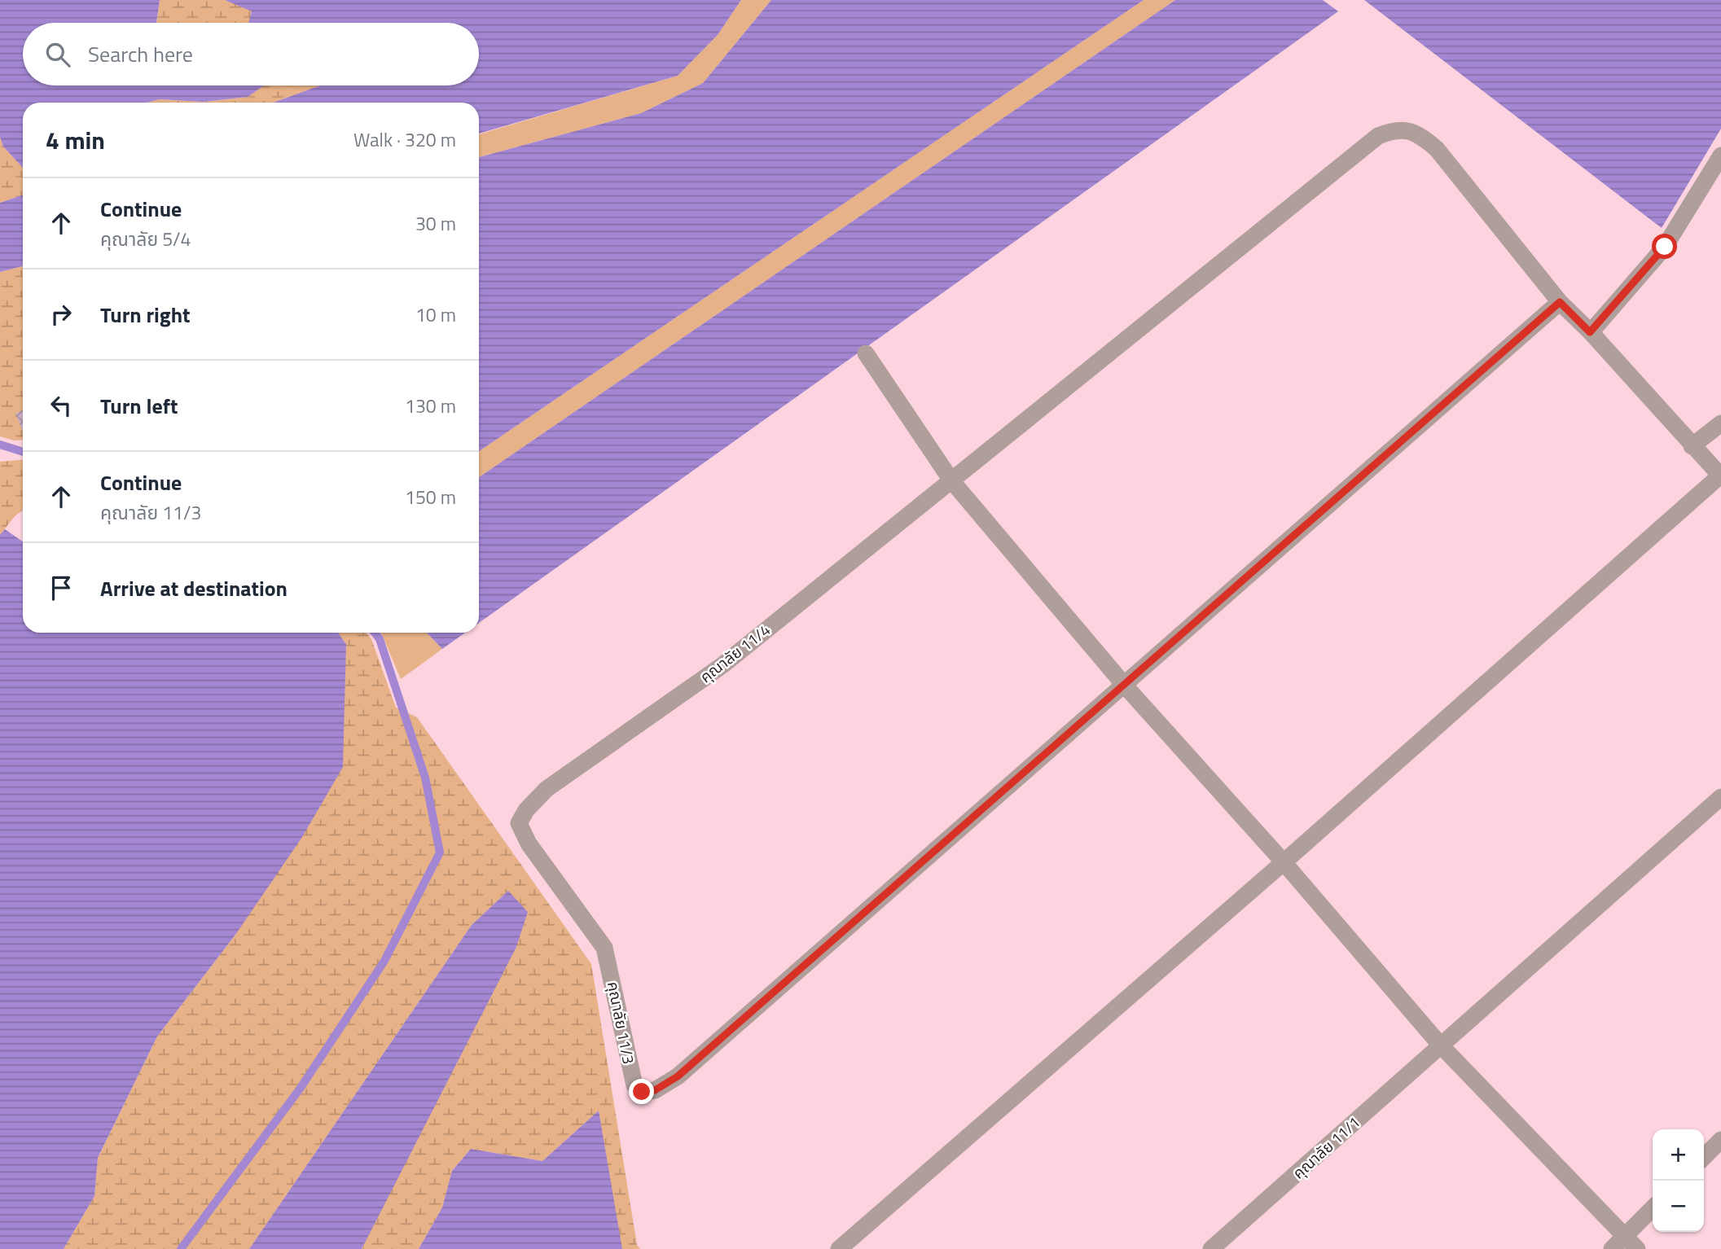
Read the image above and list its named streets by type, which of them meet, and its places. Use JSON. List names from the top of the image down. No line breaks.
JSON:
{"streets":{"street":["คุณาลัย 11/4","คุณาลัย 11/3","คุณาลัย 11/1"]},"crossings":[["คุณาลัย 11/4","คุณาลัย 11/3"]],"page":{"search":"Search here","heading":["4 min","Walk · 320 m"],"list":[["Continue","คุณาลัย 5/4","30 m"],["Turn right","10 m"],["Turn left","130 m"],["Continue","คุณาลัย 11/3","150 m"],"Arrive at destination"],"map_buttons":["+","−"]}}
